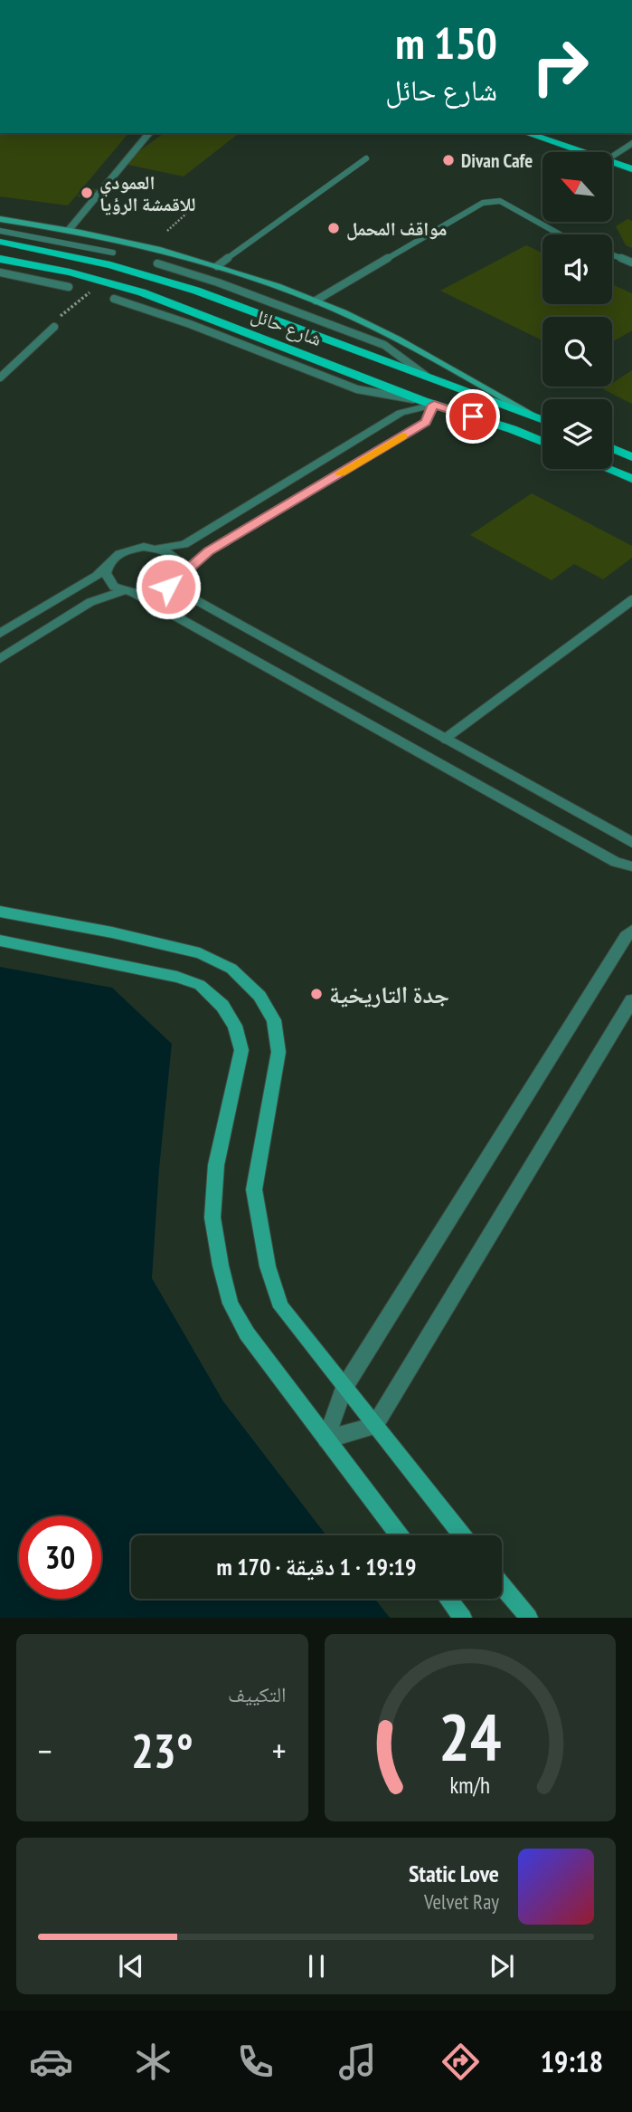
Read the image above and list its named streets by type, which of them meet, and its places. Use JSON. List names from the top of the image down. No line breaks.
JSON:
{"streets":{"main road":["شارع حائل"]},"places":["Divan Cafe","العمودي للاقمشة الرؤيا","مواقف المحمل","جدة التاريخية"],"north":"top left","page":{"turn":["150 m","شارع حائل"],"limit":"30","trip":"19:19 · 1 دقيقة · 170 m","tile":"التكييف","heat":["−","23°","+"],"song":["Static Love","Velvet Ray"],"tabs":"19:18","gauge":["24","km/h"]}}
